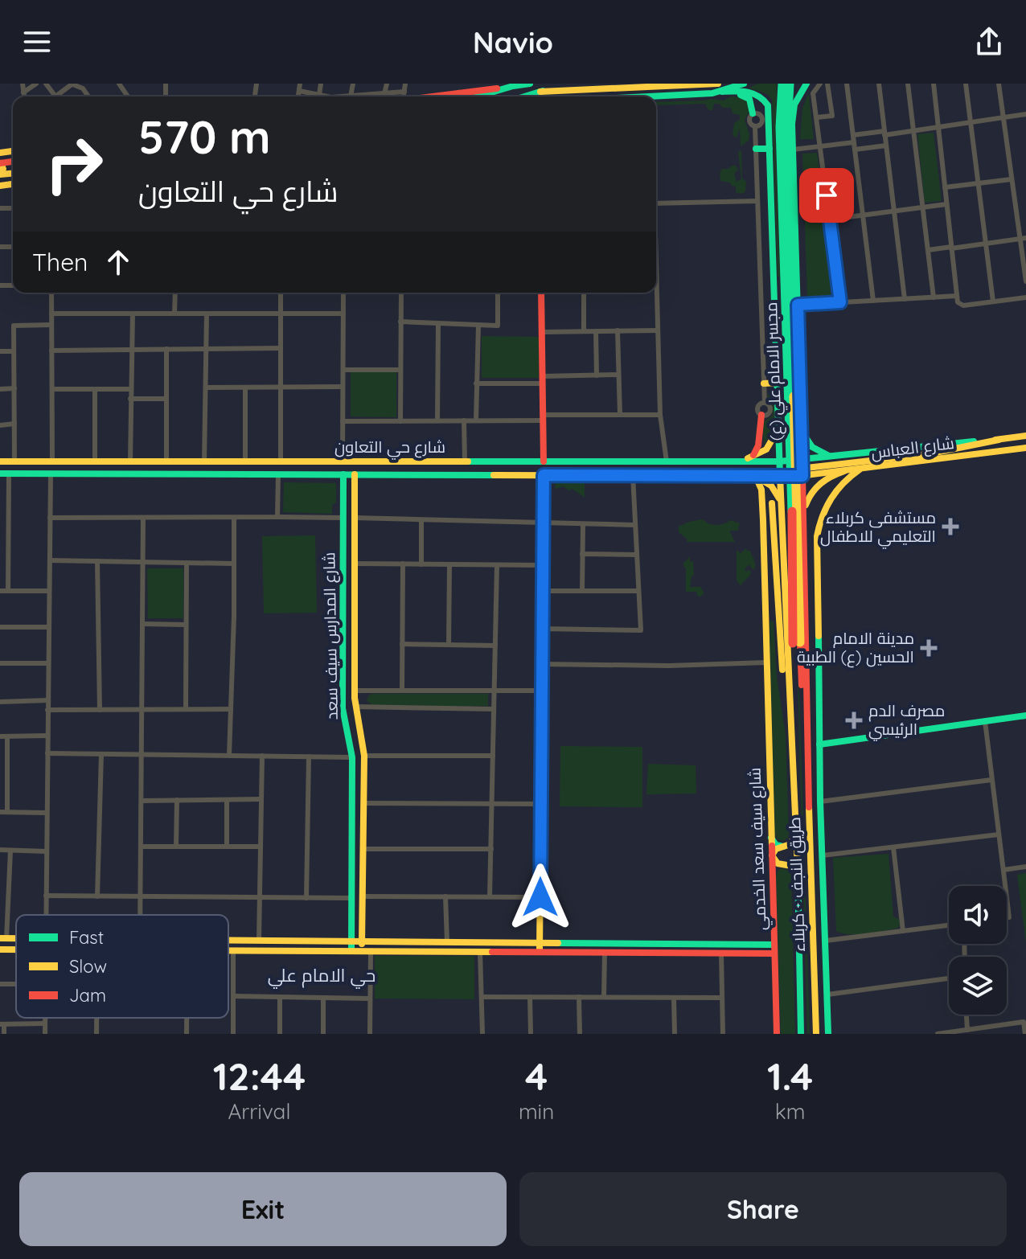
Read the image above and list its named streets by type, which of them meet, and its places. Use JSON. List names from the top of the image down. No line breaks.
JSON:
{"streets":{"main road":["مجسر الامام علي (ع)","شارع حي التعاون","شارع العباس","شارع المدارس سيف سعد","شارع سيف سعد الخدمي","طريق النجف - كربلاء"]},"crossings":[["مجسر الامام علي (ع)","طريق النجف - كربلاء"],["شارع حي التعاون","شارع العباس"],["شارع حي التعاون","شارع المدارس سيف سعد"],["شارع حي التعاون","شارع سيف سعد الخدمي"]],"districts":["حي الامام علي"],"places":{"health":["مستشفى كربلاء التعليمي للاطفال","مدينة الامام الحسين (ع) الطبية","مصرف الدم الرئيسي"]},"legend":["Fast","Slow","Jam"],"page":{"header":"Navio","turn":["570 m","شارع حي التعاون"],"then":"Then","eta":["12:44","Arrival","4","min","1.4","km"],"buttons":["Exit","Share"]}}
